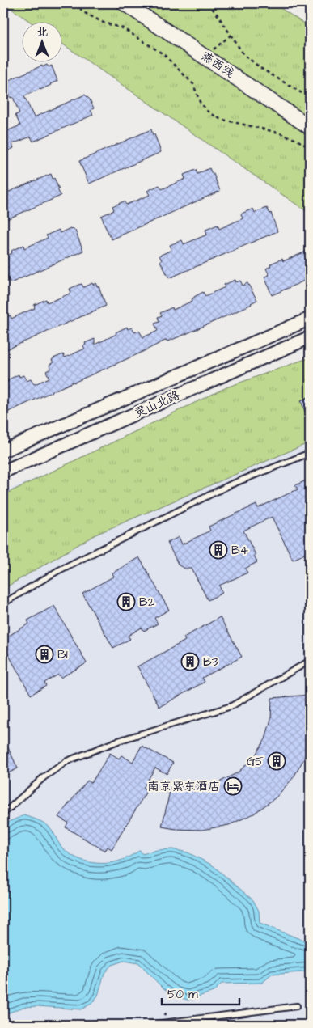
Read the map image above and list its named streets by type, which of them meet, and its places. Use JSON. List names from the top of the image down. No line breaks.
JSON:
{"streets":{"main road":["燕西线"],"street":["灵山北路"]},"places":{"building":["B4","B2","B1","B3","G5"],"hotel":["南京紫东酒店"]},"scale_bar":"50 m","north":"top"}
